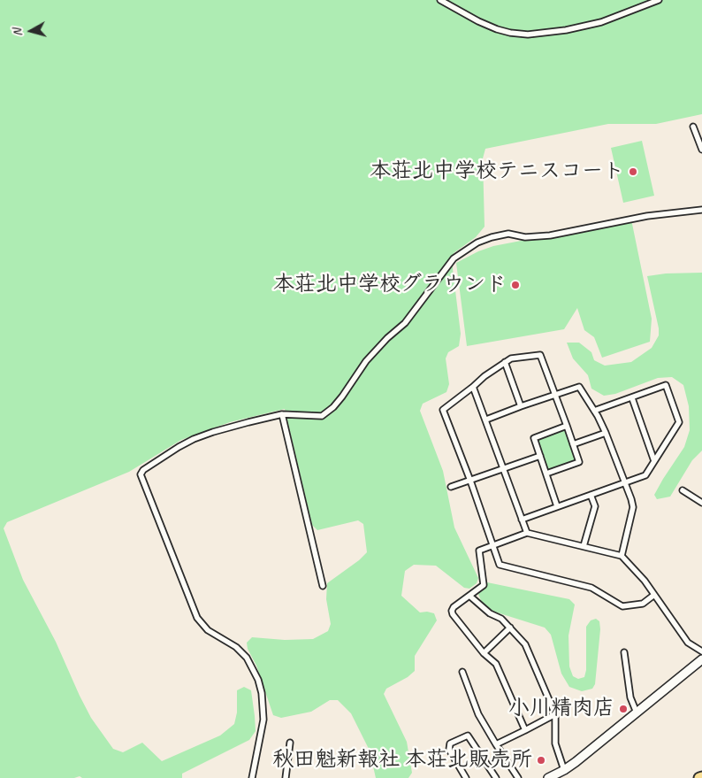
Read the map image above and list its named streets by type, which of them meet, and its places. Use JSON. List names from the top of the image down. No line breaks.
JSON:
{"places":["本荘北中学校テニスコート","本荘北中学校グラウンド","小川精肉店","秋田魁新報社 本荘北販売所"],"north":"left"}
